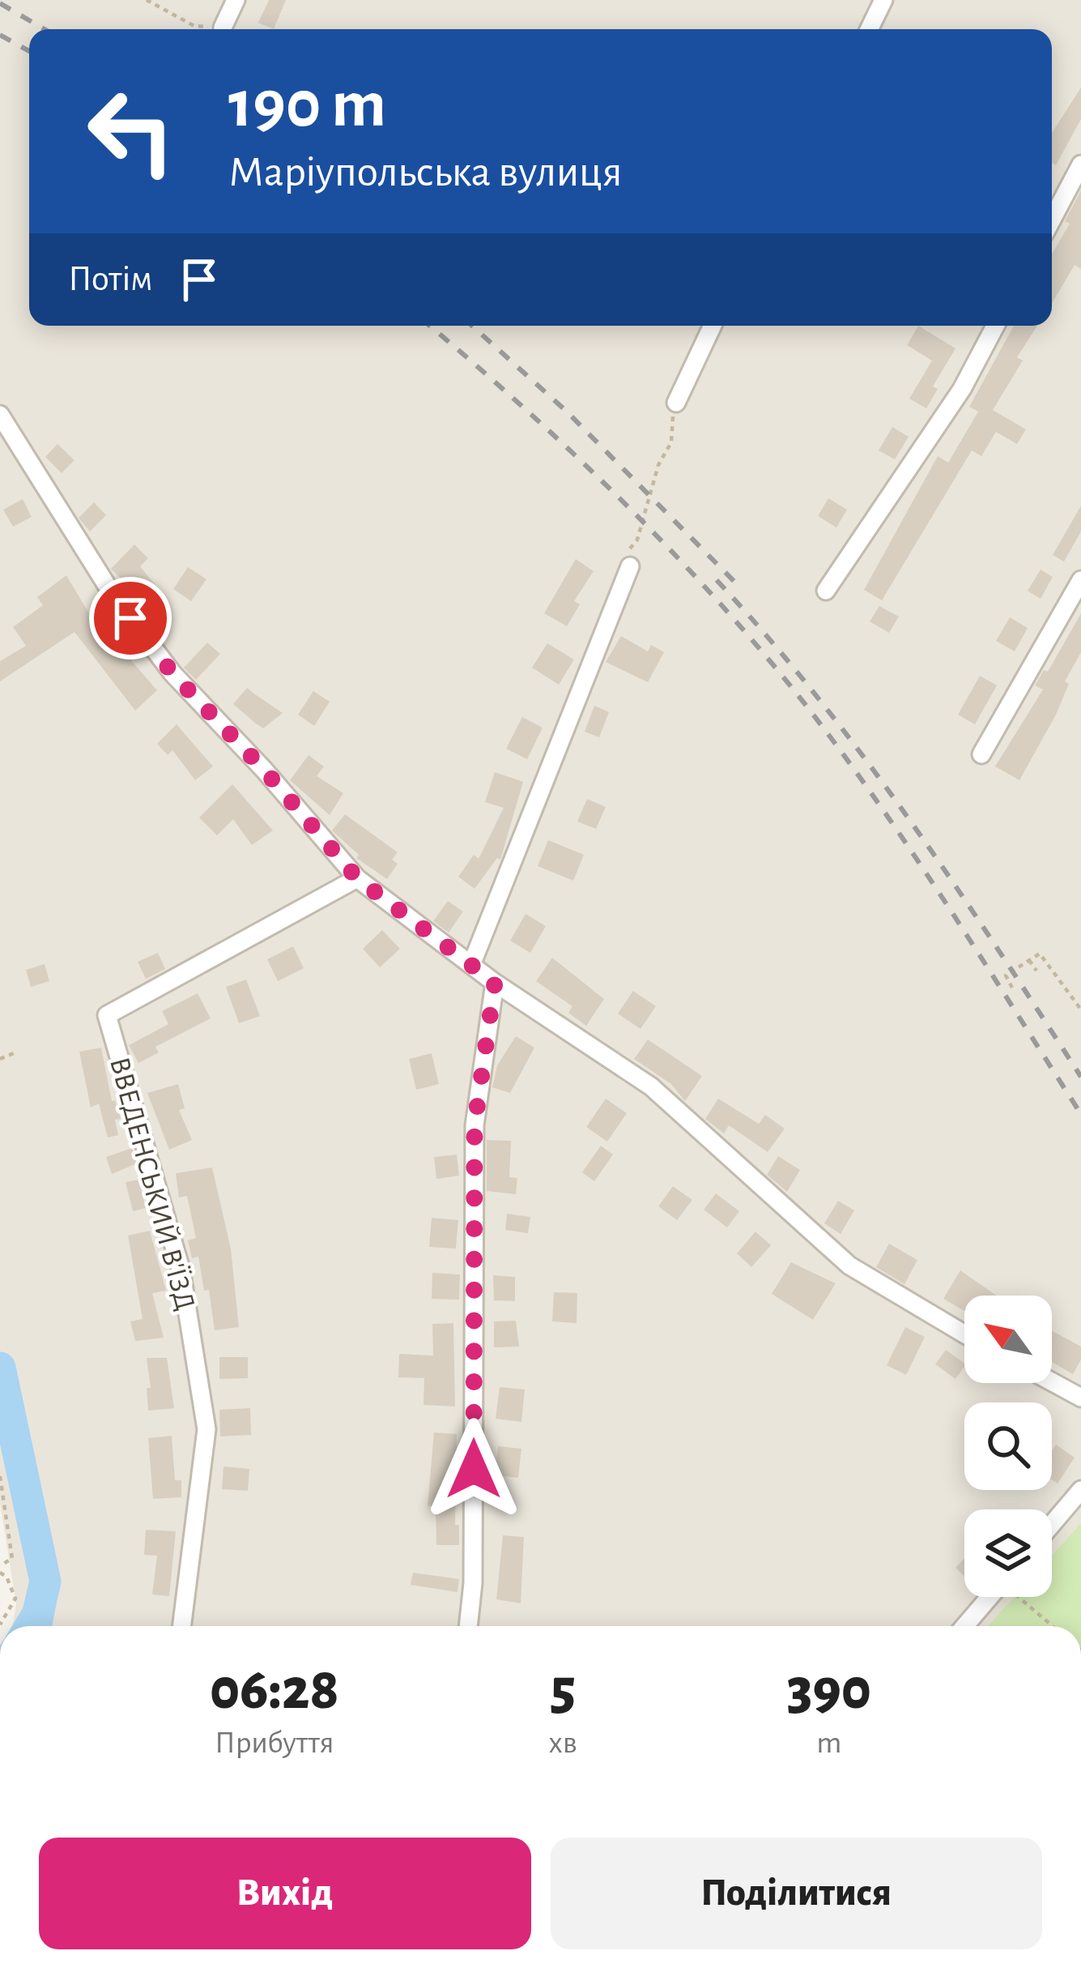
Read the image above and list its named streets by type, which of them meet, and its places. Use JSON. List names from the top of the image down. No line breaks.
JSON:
{"streets":{"street":["ВВЕДЕНСЬКИЙ В'ЇЗД"]},"north":"top left","page":{"turn":["190 m","Маріупольська вулиця"],"then":"Потім","eta":["06:28","Прибуття","5","хв","390","m"],"buttons":["Вихід","Поділитися"]}}
